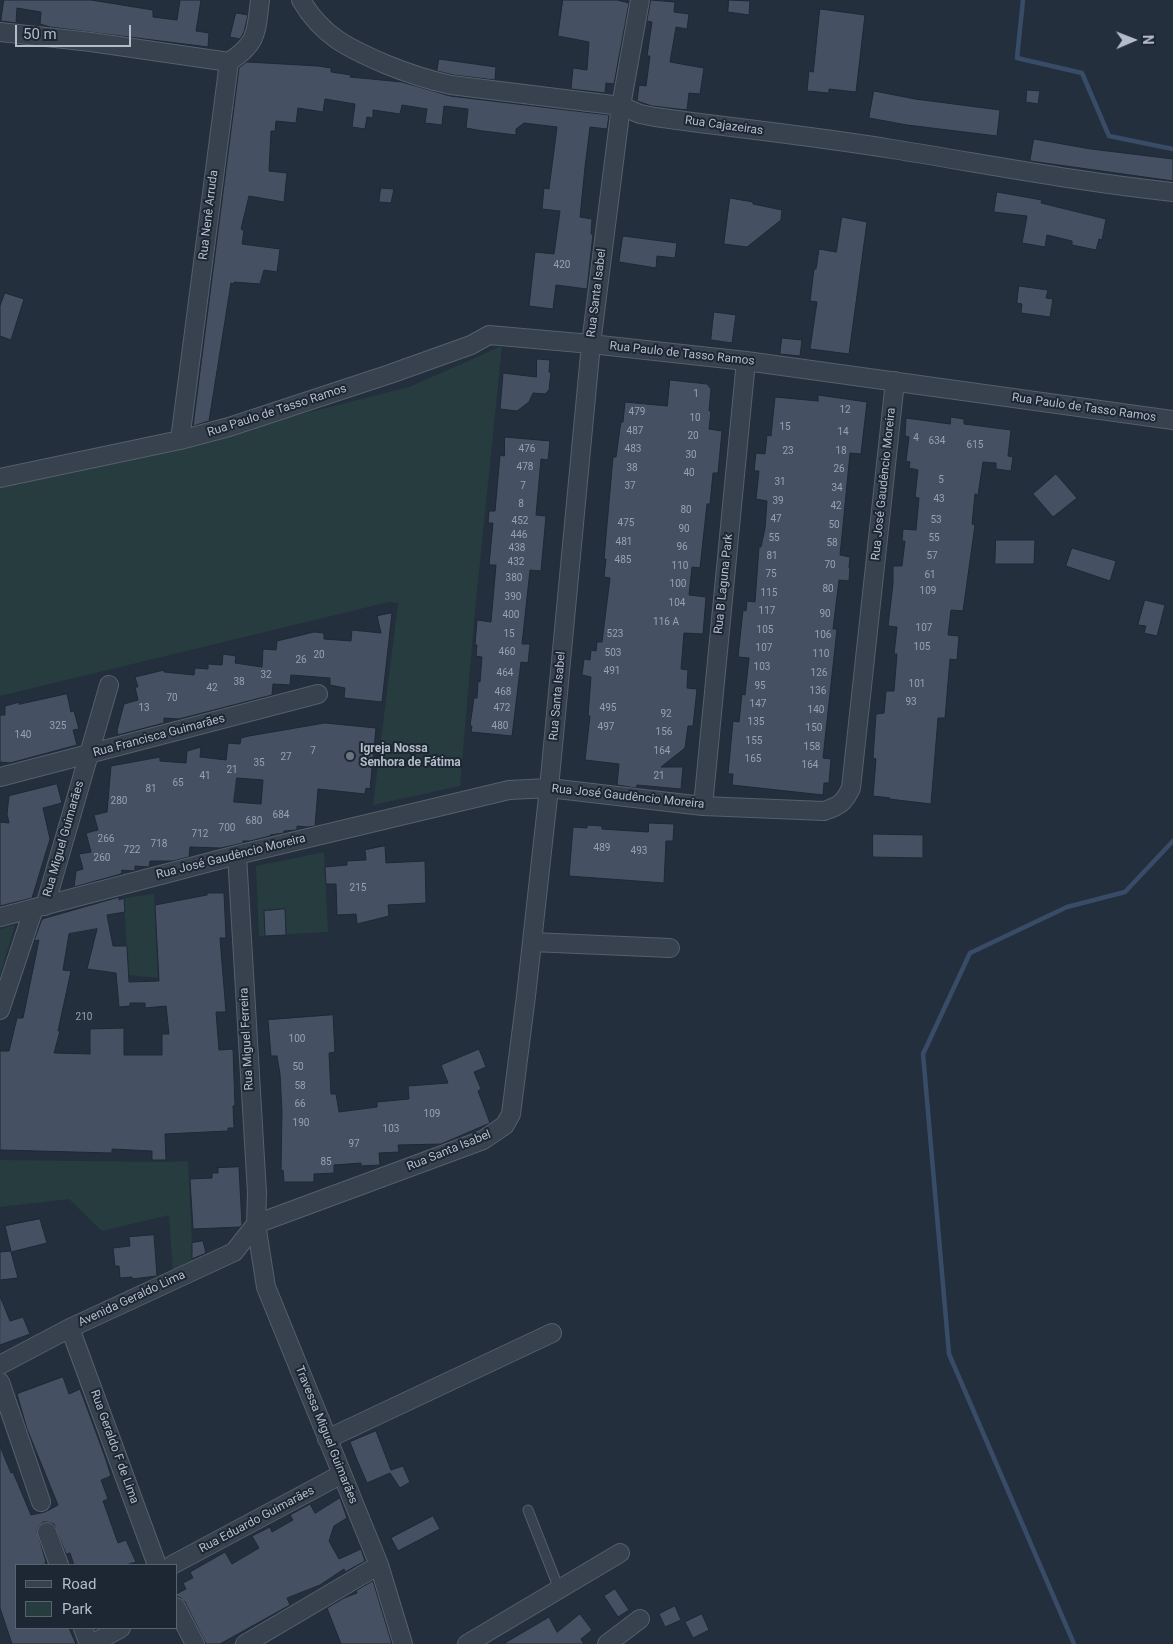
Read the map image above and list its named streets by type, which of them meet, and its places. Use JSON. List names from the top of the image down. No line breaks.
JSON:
{"streets":{"street":["Rua Cajazeiras","Rua Nenê Arruda","Rua Santa Isabel","Rua Paulo de Tasso Ramos","Rua José Gaudêncio Moreira","Rua B Laguna Park","Rua Francisca Guimarães","Rua Miguel Guimarães","Rua Miguel Ferreira","Avenida Geraldo Lima","Travessa Miguel Guimarães","Rua Geraldo F de Lima","Rua Eduardo Guimarães"]},"crossings":[["Rua Cajazeiras","Rua Santa Isabel"],["Rua Nenê Arruda","Rua Paulo de Tasso Ramos"],["Rua Santa Isabel","Rua Paulo de Tasso Ramos"],["Rua Santa Isabel","Rua José Gaudêncio Moreira"],["Rua Santa Isabel","Rua Miguel Ferreira"],["Rua Santa Isabel","Avenida Geraldo Lima"],["Rua Santa Isabel","Travessa Miguel Guimarães"],["Rua Paulo de Tasso Ramos","Rua José Gaudêncio Moreira"],["Rua Paulo de Tasso Ramos","Rua B Laguna Park"],["Rua José Gaudêncio Moreira","Rua B Laguna Park"],["Rua José Gaudêncio Moreira","Rua Miguel Guimarães"],["Rua José Gaudêncio Moreira","Rua Miguel Ferreira"],["Rua Francisca Guimarães","Rua Miguel Guimarães"],["Rua Miguel Ferreira","Avenida Geraldo Lima"],["Rua Miguel Ferreira","Travessa Miguel Guimarães"],["Avenida Geraldo Lima","Travessa Miguel Guimarães"],["Avenida Geraldo Lima","Rua Geraldo F de Lima"],["Travessa Miguel Guimarães","Rua Eduardo Guimarães"]],"places":["Igreja Nossa Senhora de Fátima"],"house_numbers":["420","1","12","479","10","15","487","14","20","4","634","615","476","483","23","18","30","478","38","26","40","5","31","7","37","34","43","39","8","42","80","47","53","452","475","50","90","446","55","55","481","58","96","438","81","57","485","432","70","110","75","61","380","100","80","109","115","390","104","117","90","400","116 A","107","105","15","523","106","105","107","460","503","110","20","26","103","491","464","126","32","38","101","95","42","136","468","70","93","147","13","472","495","140","92","135","325","480","497","150","156","140","155","158","7","164","27","165","35","164","21","41","21","65","81","280","684","680","700","712","266","718","489","722","493","260","215","210","100","50","58","66","109","190","103","97","85"],"legend":["Road","Park"],"scale_bar":"50 m","north":"right"}
